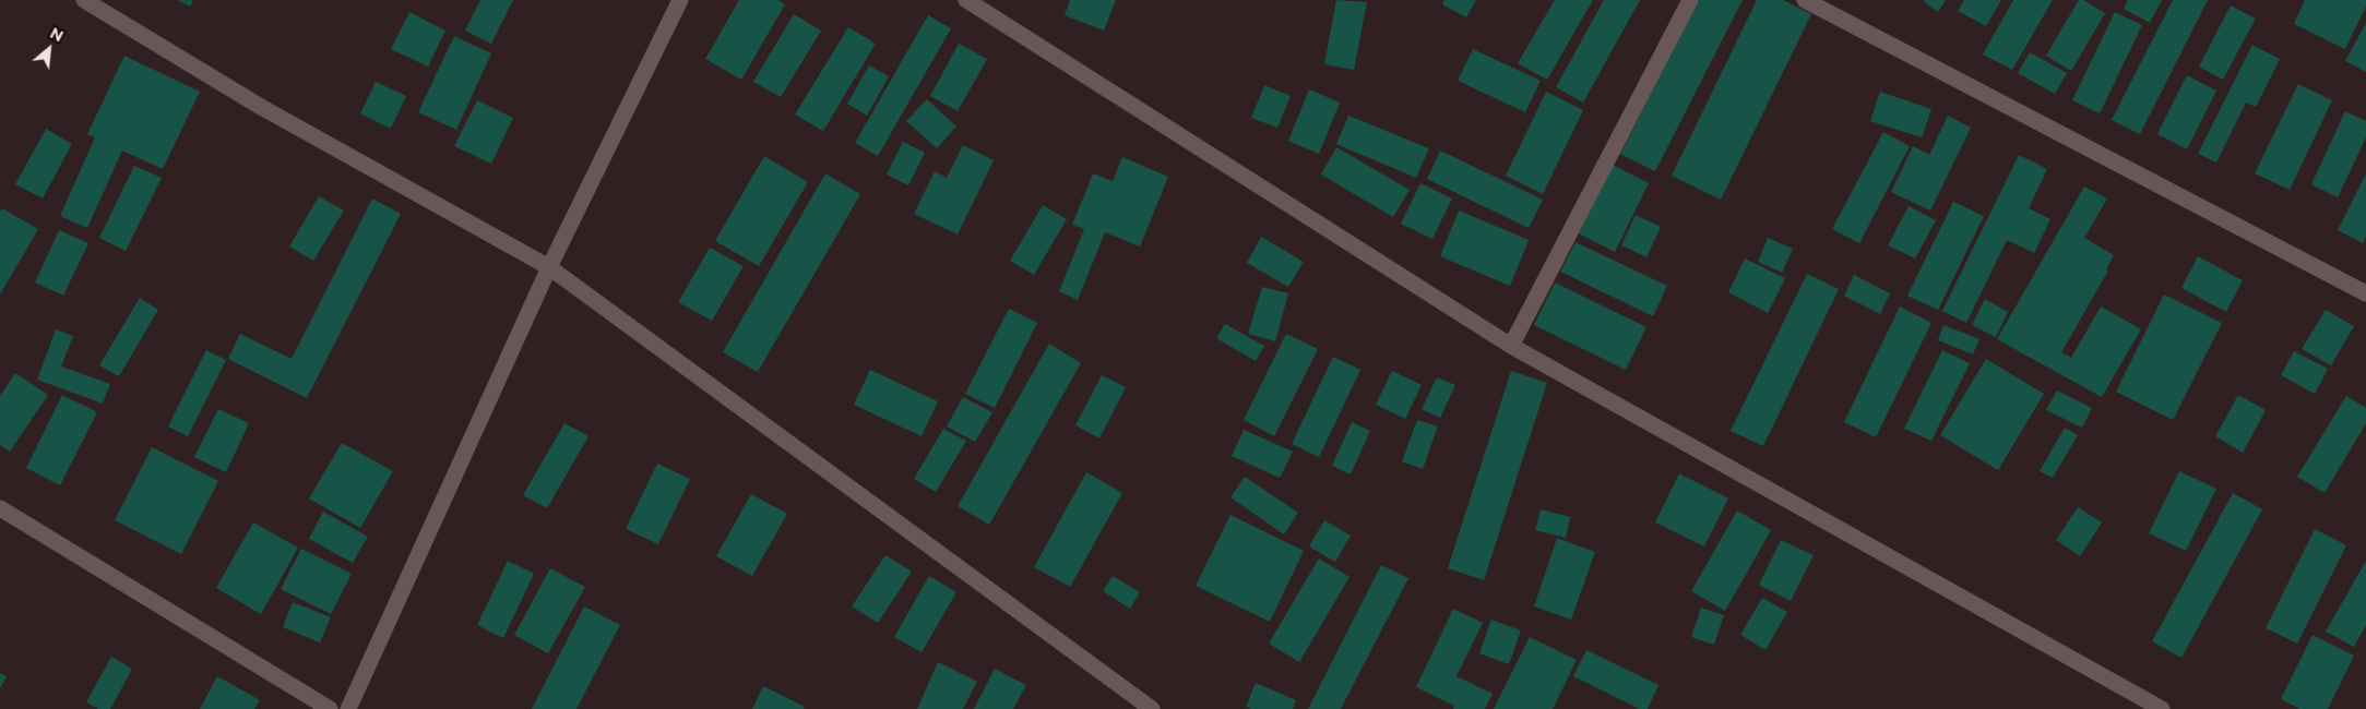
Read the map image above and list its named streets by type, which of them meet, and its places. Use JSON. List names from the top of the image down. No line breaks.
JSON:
{"north":"top right"}
